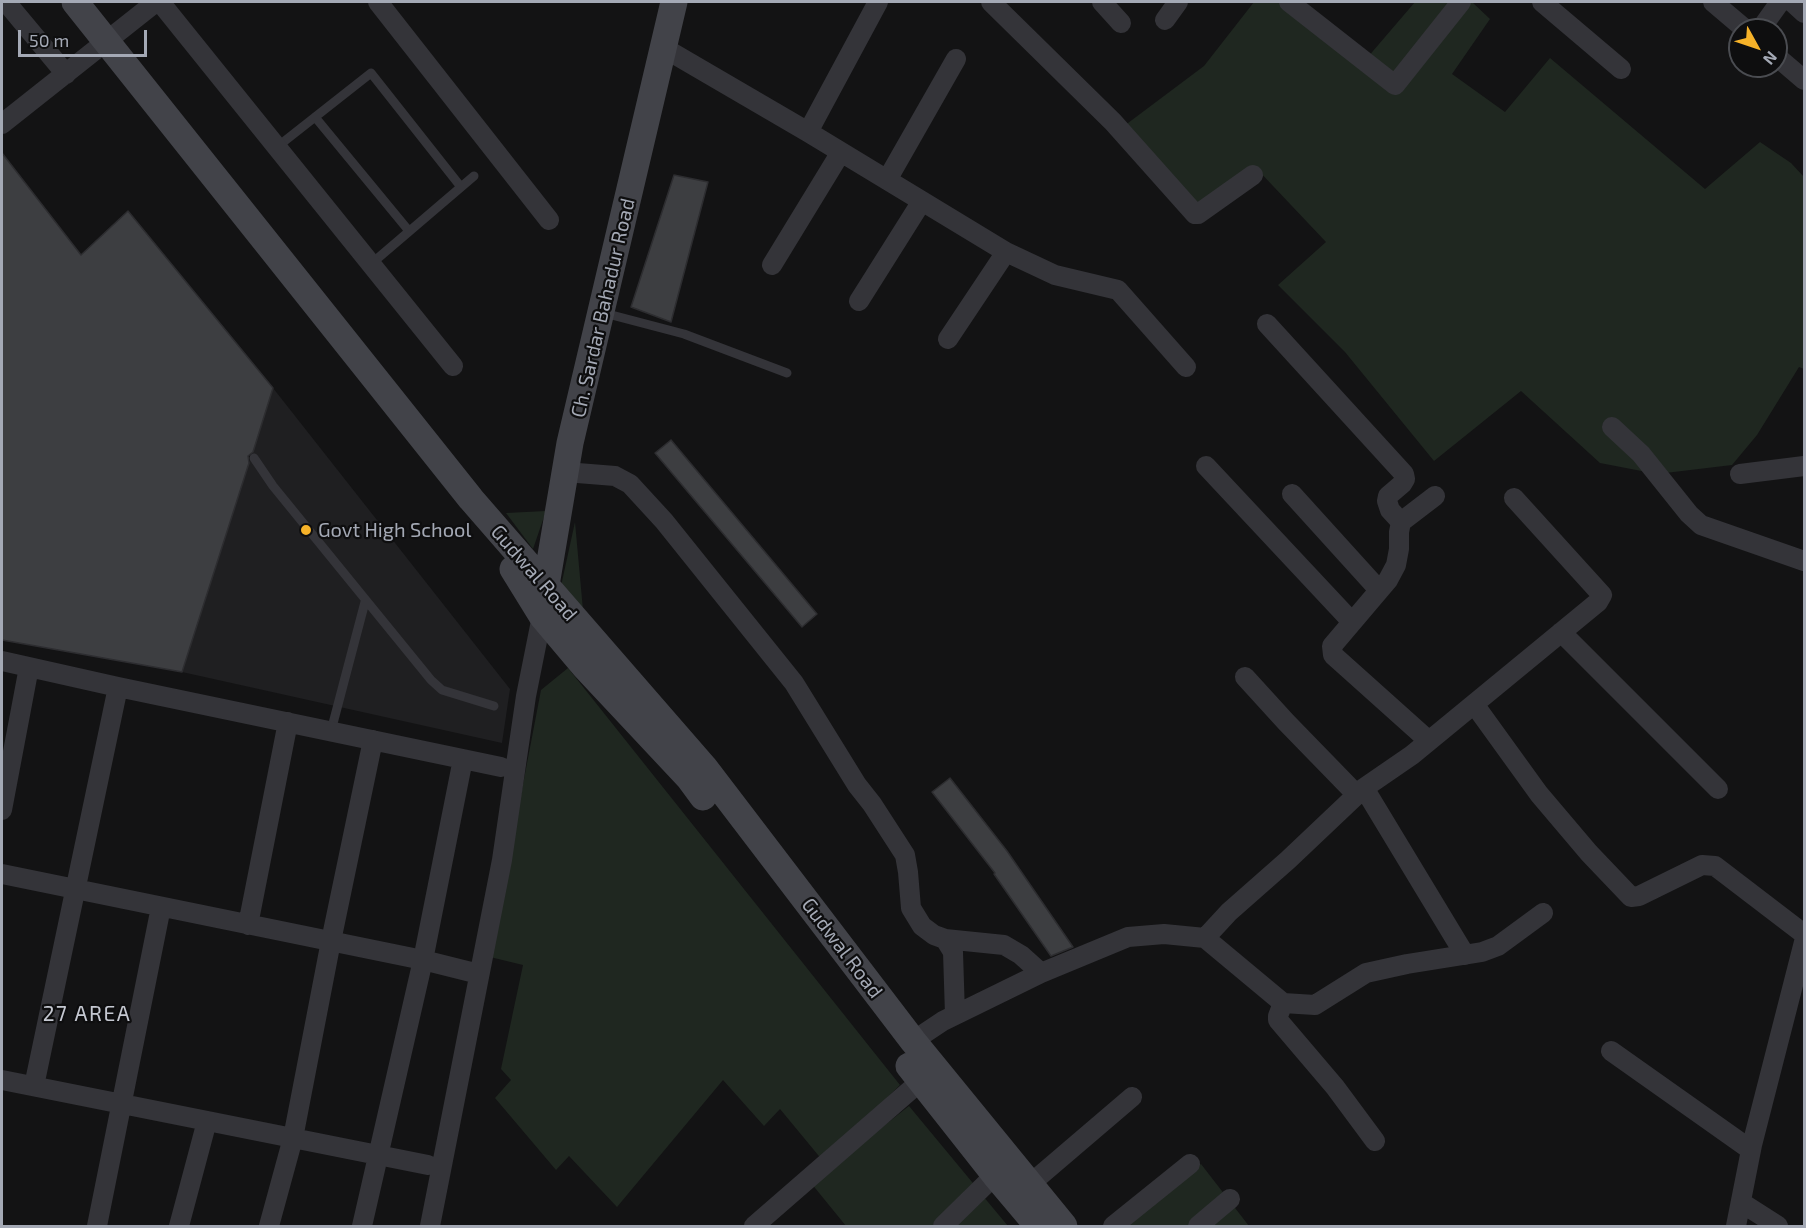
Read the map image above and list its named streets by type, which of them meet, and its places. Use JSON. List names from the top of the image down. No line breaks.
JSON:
{"streets":{"main road":["Ch. Sardar Bahadur Road","Gudwal Road"]},"crossings":[["Ch. Sardar Bahadur Road","Gudwal Road"]],"districts":["27 AREA"],"places":["Govt High School"],"scale_bar":"50 m","north":"bottom right"}
